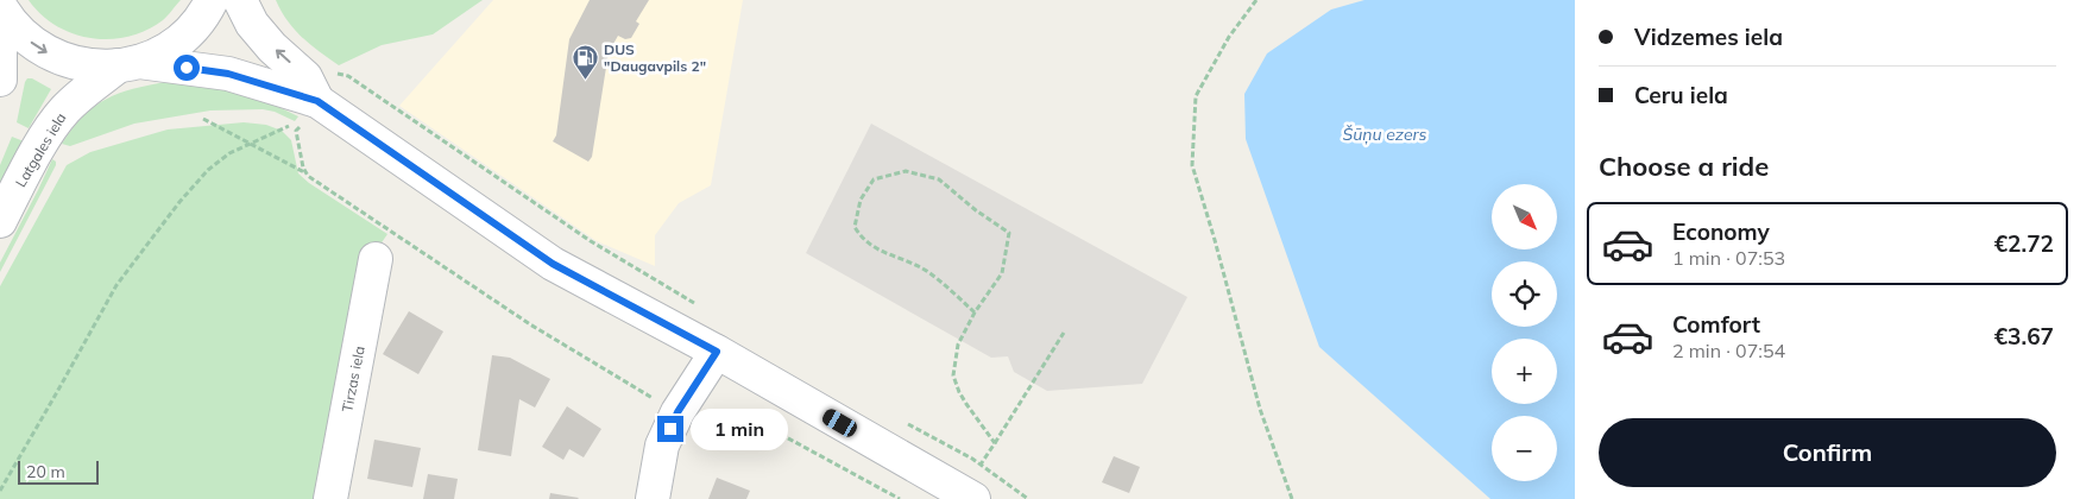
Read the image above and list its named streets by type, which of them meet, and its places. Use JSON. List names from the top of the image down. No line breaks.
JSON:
{"streets":{"street":["Latgales iela","Tirzas iela"]},"water":["Šūņu ezers"],"places":{"fuel station":["DUS \"Daugavpils 2\""]},"scale_bar":"20 m","north":"bottom right","page":{"banner":["Vidzemes iela","Ceru iela"],"heading":"Choose a ride","map_buttons":["+","−"],"list":[{"name":"Economy","note":"1 min · 07:53","value":"€2.72"},{"name":"Comfort","note":"2 min · 07:54","value":"€3.67"}],"buttons":"Confirm","bubble":"1 min","scale":"20 m"}}
